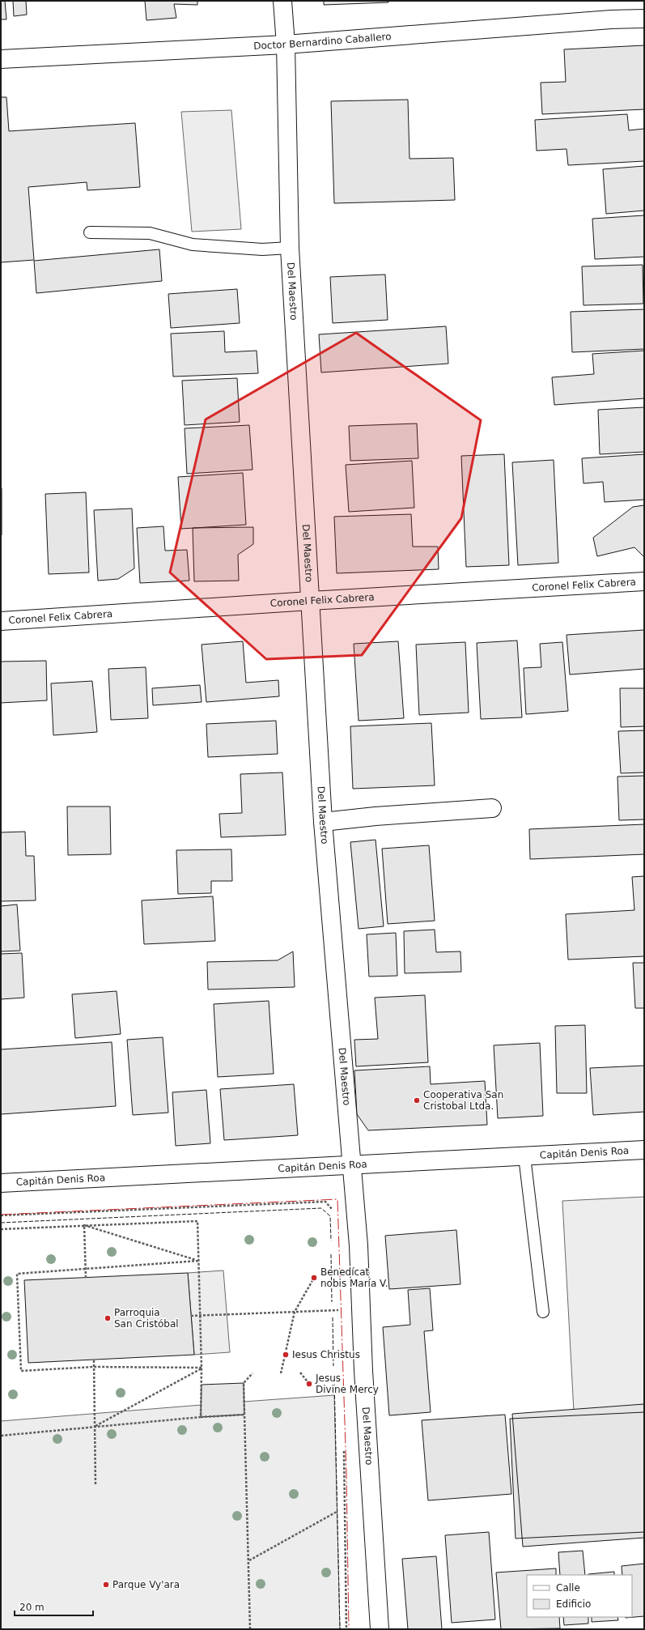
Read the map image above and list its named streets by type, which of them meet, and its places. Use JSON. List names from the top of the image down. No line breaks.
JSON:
{"streets":{"street":["Doctor Bernardino Caballero","Del Maestro","Coronel Felix Cabrera","Capitán Denis Roa"]},"crossings":[["Doctor Bernardino Caballero","Del Maestro"],["Del Maestro","Coronel Felix Cabrera"],["Del Maestro","Capitán Denis Roa"]],"places":["Cooperativa San Cristobal Ltda.","Benedícat nobis María V.","Parroquia San Cristóbal","Iesus Christus","Jesus Divine Mercy","Parque Vy'ara"],"legend":["Calle","Edificio"],"scale_bar":"20 m"}
